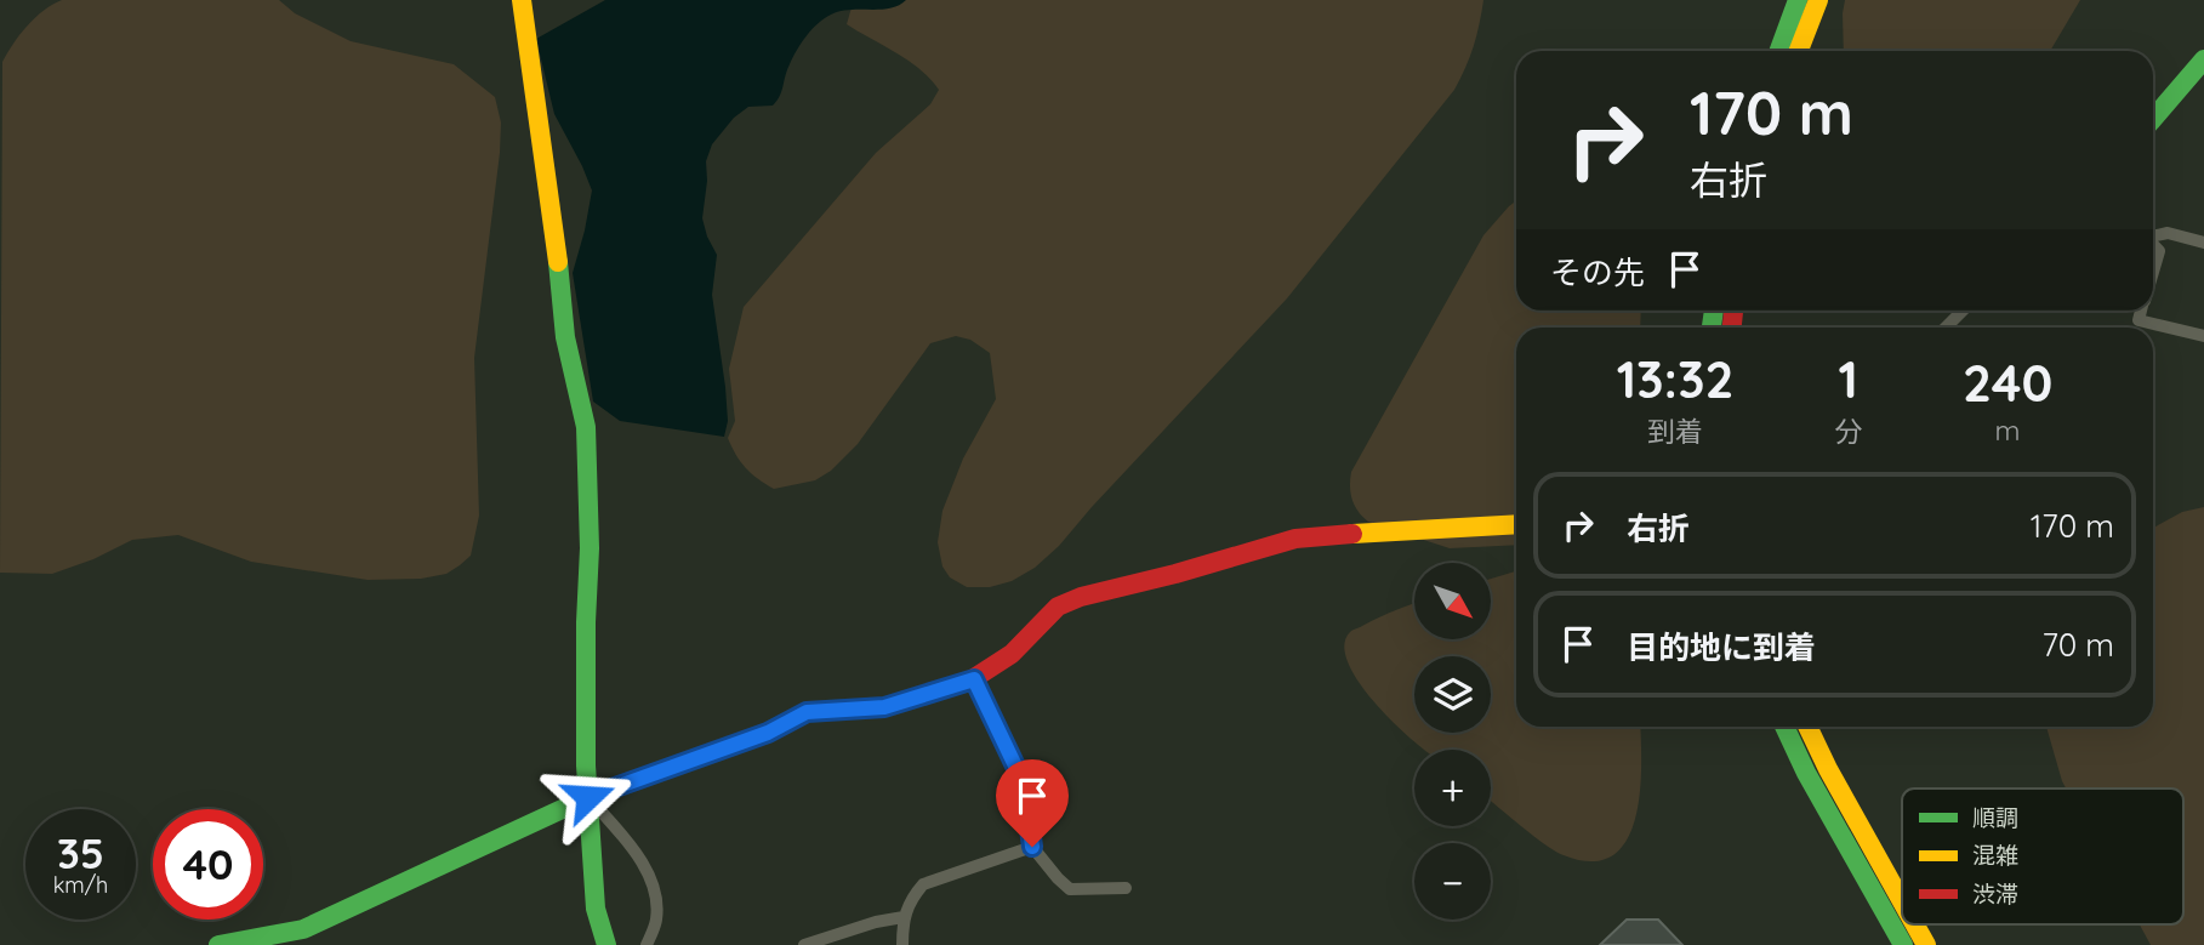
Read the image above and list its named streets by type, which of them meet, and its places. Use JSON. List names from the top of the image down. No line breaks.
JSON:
{"legend":["順調","混雑","渋滞"],"north":"bottom right","page":{"turn":["170 m","右折"],"then":"その先","eta":["13:32","到着","1","分","240","m"],"list":[{"name":"右折","value":"170 m"},{"name":"目的地に到着","value":"70 m"}],"map_buttons":["+","−"],"speed":"35 km/h","limit":"40"}}
